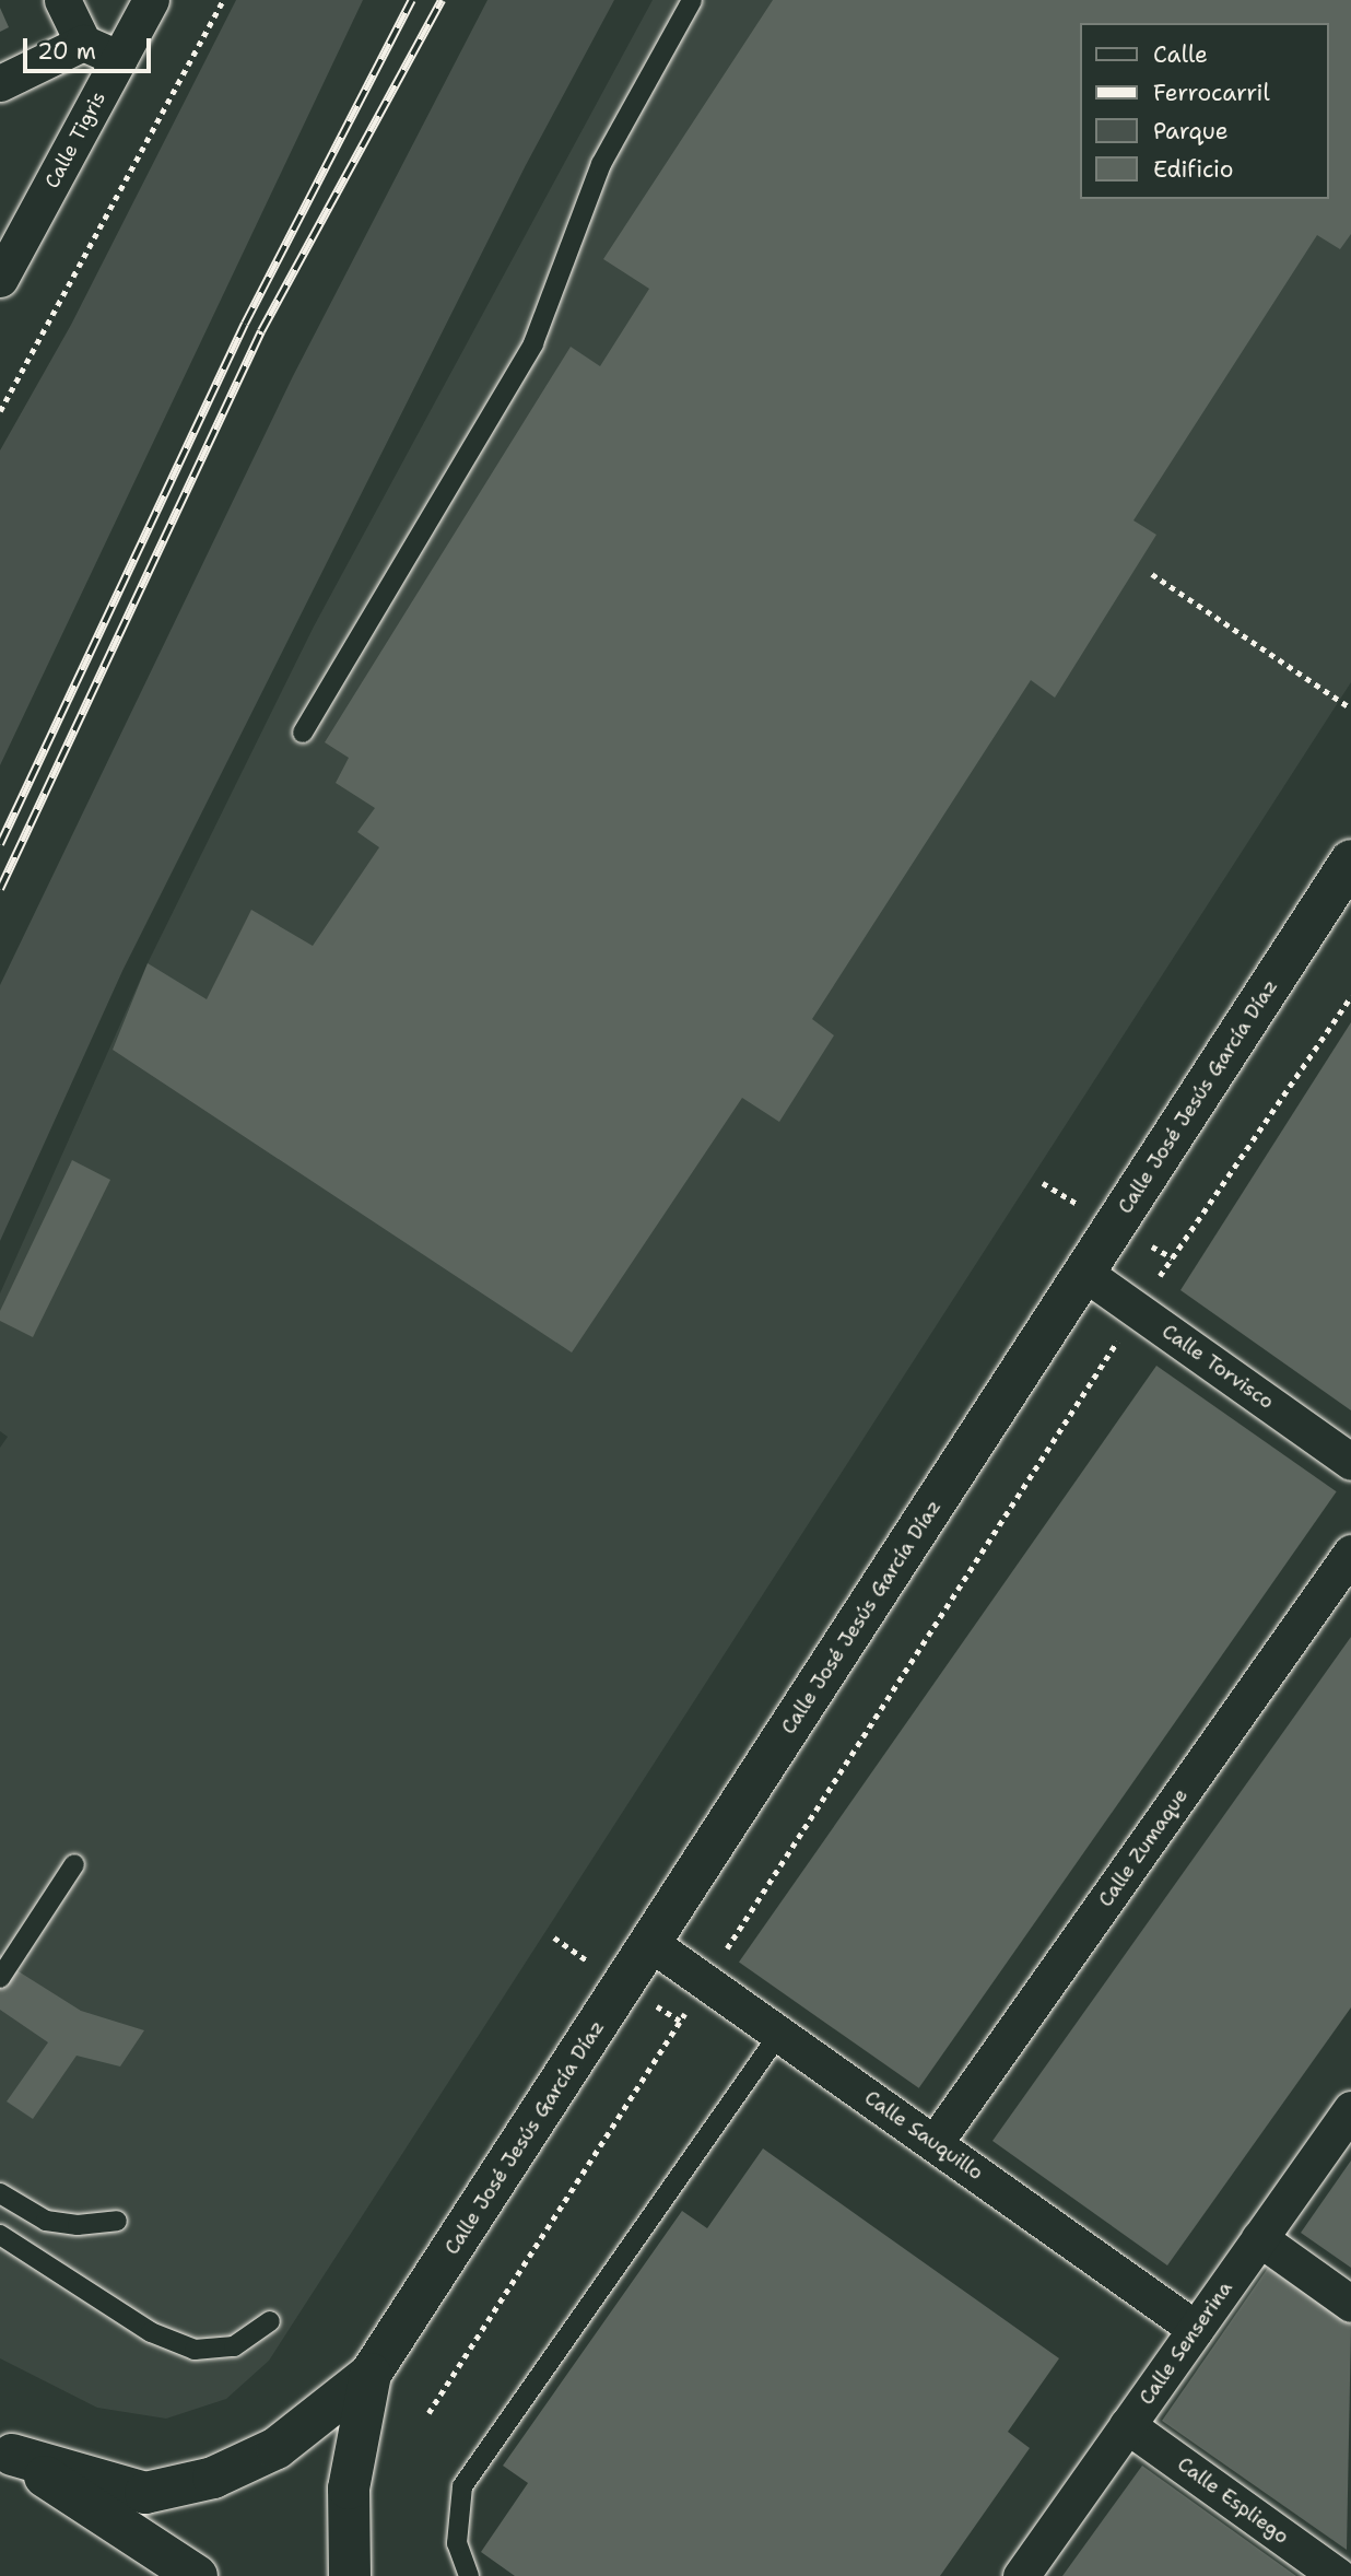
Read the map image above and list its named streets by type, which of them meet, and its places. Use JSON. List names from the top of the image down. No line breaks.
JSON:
{"streets":{"street":["Calle Tigris","Calle José Jesús García Díaz","Calle Torvisco","Calle Zumaque","Calle Sauquillo","Calle Senserina","Calle Espliego"]},"crossings":[["Calle José Jesús García Díaz","Calle Torvisco"],["Calle José Jesús García Díaz","Calle Sauquillo"],["Calle Zumaque","Calle Sauquillo"],["Calle Sauquillo","Calle Senserina"],["Calle Senserina","Calle Espliego"]],"legend":["Calle","Ferrocarril","Parque","Edificio"],"scale_bar":"20 m"}
